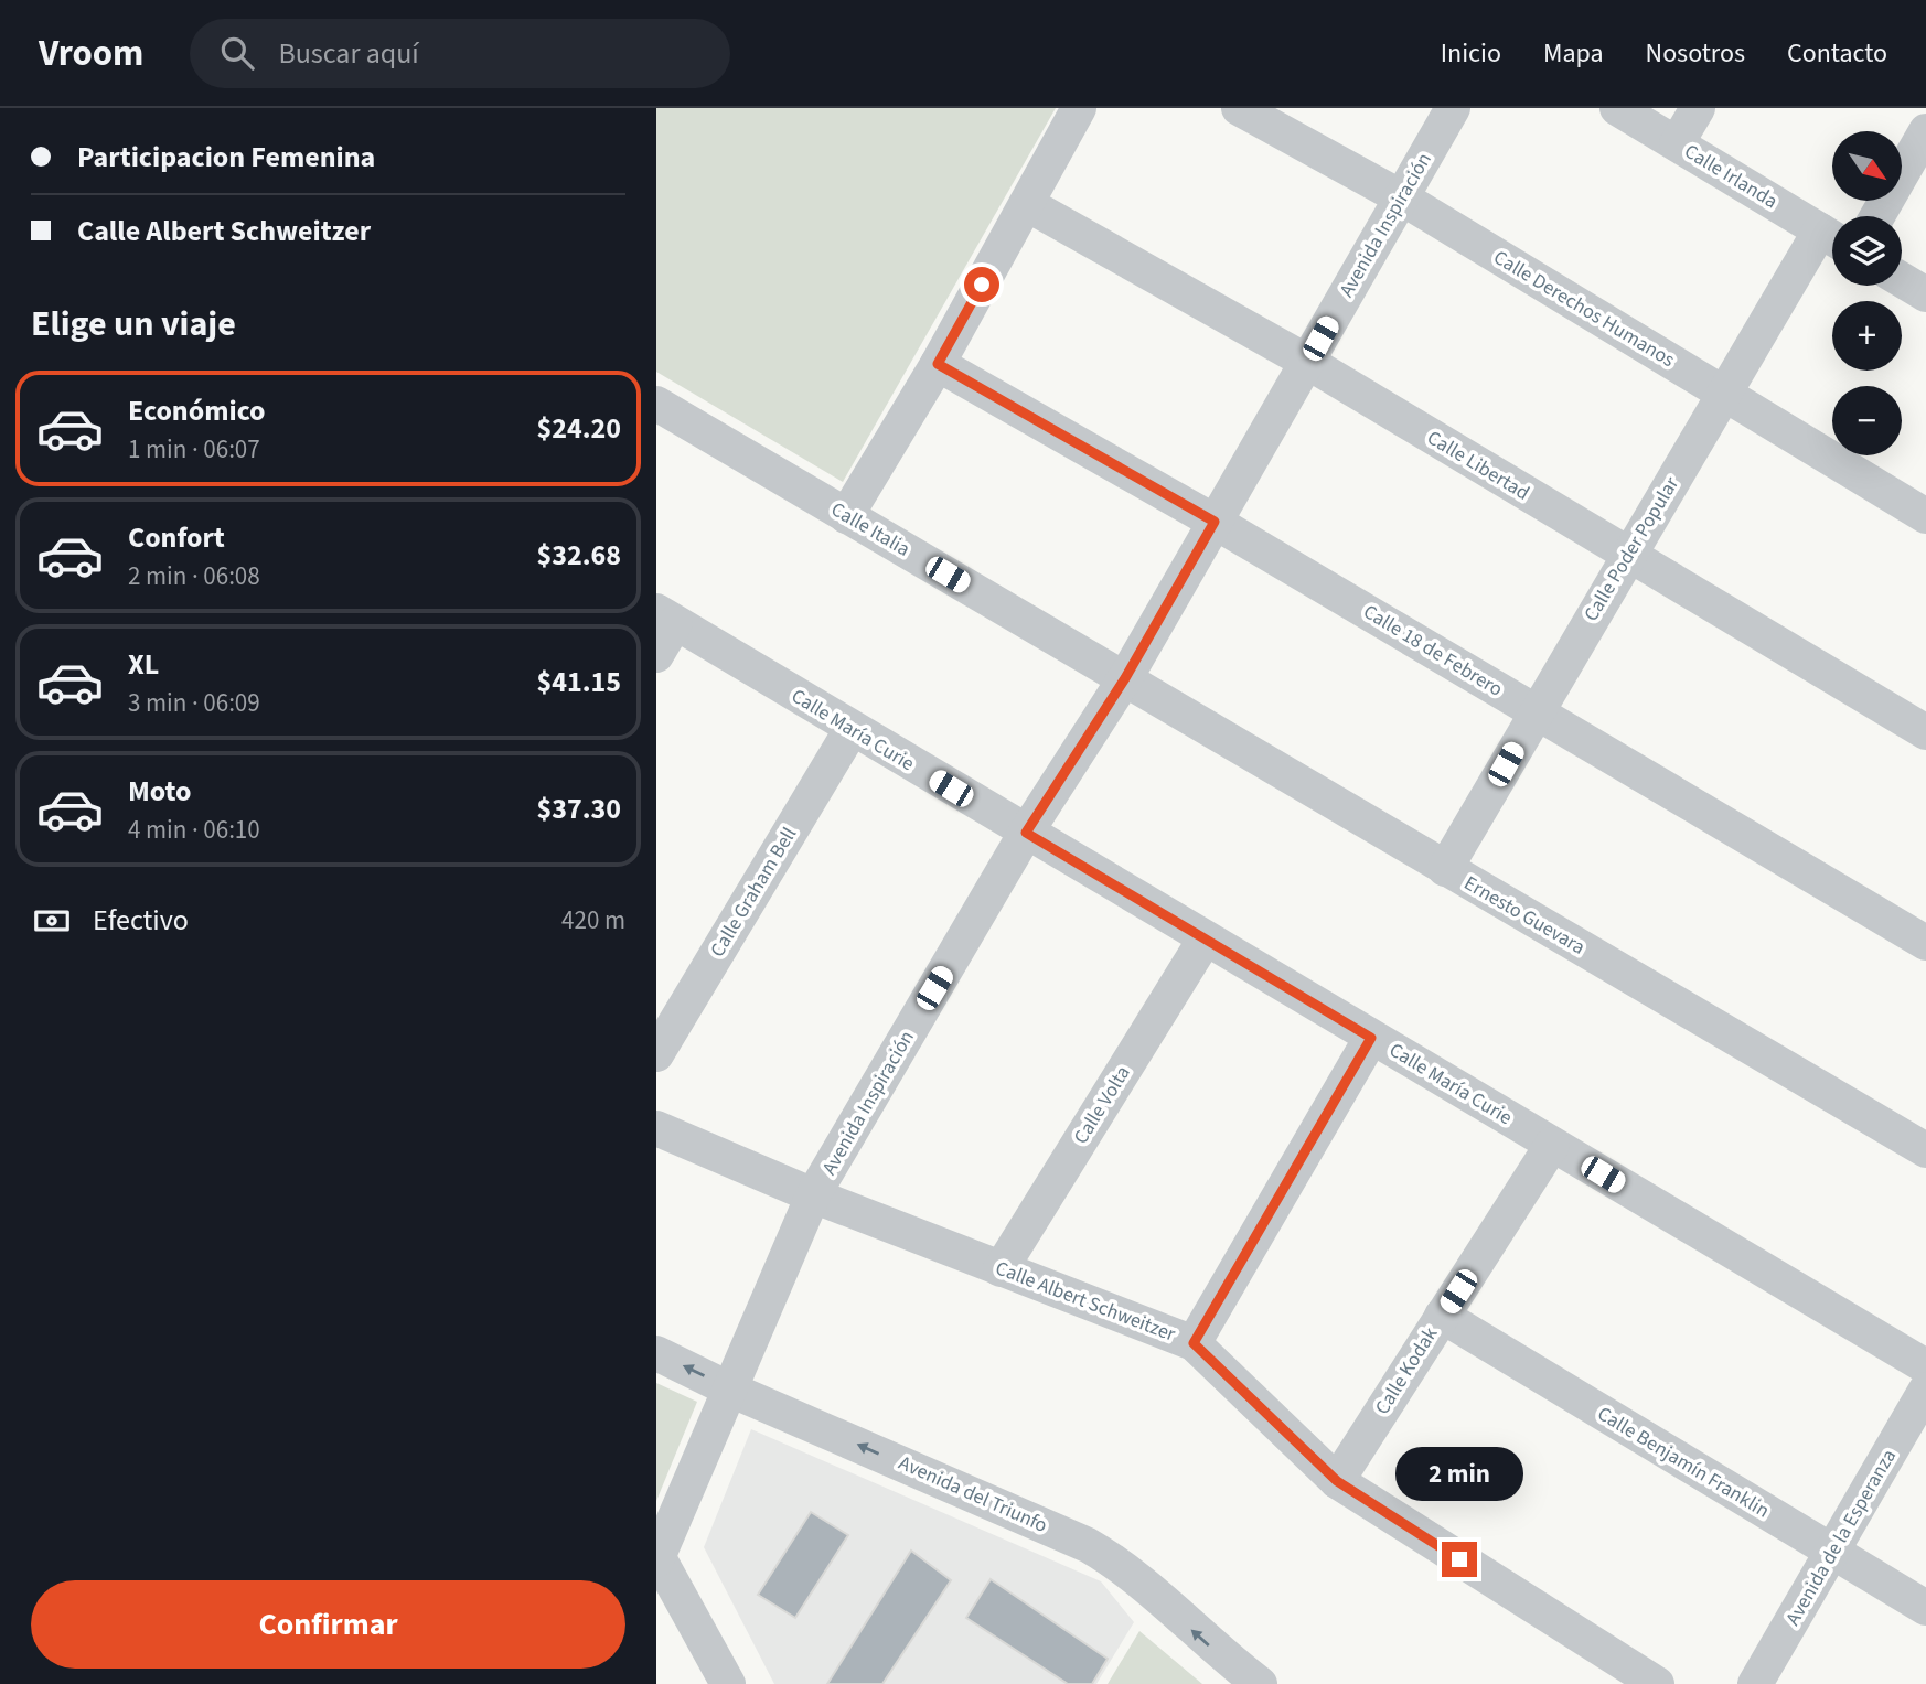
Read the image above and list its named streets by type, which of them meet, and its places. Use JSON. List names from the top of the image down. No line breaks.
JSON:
{"streets":{"street":["Calle Irlanda","Avenida Inspiración","Calle Derechos Humanos","Calle Libertad","Calle Italia","Calle Poder Popular","Calle 18 de Febrero","Calle María Curie","Calle Graham Bell","Ernesto Guevara","Calle Volta","Calle Albert Schweitzer","Calle Kodak","Calle Benjamín Franklin","Avenida del Triunfo","Avenida de la Esperanza"]},"crossings":[["Calle Irlanda","Calle Poder Popular"],["Avenida Inspiración","Calle Derechos Humanos"],["Avenida Inspiración","Calle Libertad"],["Avenida Inspiración","Calle Italia"],["Avenida Inspiración","Calle 18 de Febrero"],["Avenida Inspiración","Calle María Curie"],["Avenida Inspiración","Ernesto Guevara"],["Avenida Inspiración","Calle Albert Schweitzer"],["Avenida Inspiración","Avenida del Triunfo"],["Calle Derechos Humanos","Calle Poder Popular"],["Calle Libertad","Calle Poder Popular"],["Calle Italia","Ernesto Guevara"],["Calle Poder Popular","Calle 18 de Febrero"],["Calle Poder Popular","Ernesto Guevara"],["Calle María Curie","Calle Graham Bell"],["Calle María Curie","Calle Volta"],["Calle María Curie","Calle Kodak"],["Calle Volta","Calle Albert Schweitzer"],["Calle Albert Schweitzer","Calle Kodak"],["Calle Kodak","Calle Benjamín Franklin"],["Calle Benjamín Franklin","Avenida de la Esperanza"]],"one_way":["Avenida del Triunfo"],"north":"bottom right","page":{"header":"Vroom","search":"Buscar aquí","nav":["Inicio","Mapa","Nosotros","Contacto"],"banner":["Participacion Femenina","Calle Albert Schweitzer"],"map_buttons":["+","−"],"heading":"Elige un viaje","list":[{"name":"Económico","note":"1 min · 06:07","value":"$24.20"},{"name":"Confort","note":"2 min · 06:08","value":"$32.68"},{"name":"XL","note":"3 min · 06:09","value":"$41.15"},{"name":"Moto","note":"4 min · 06:10","value":"$37.30"}],"pay":["Efectivo","420 m"],"bubble":"2 min","buttons":"Confirmar"}}
